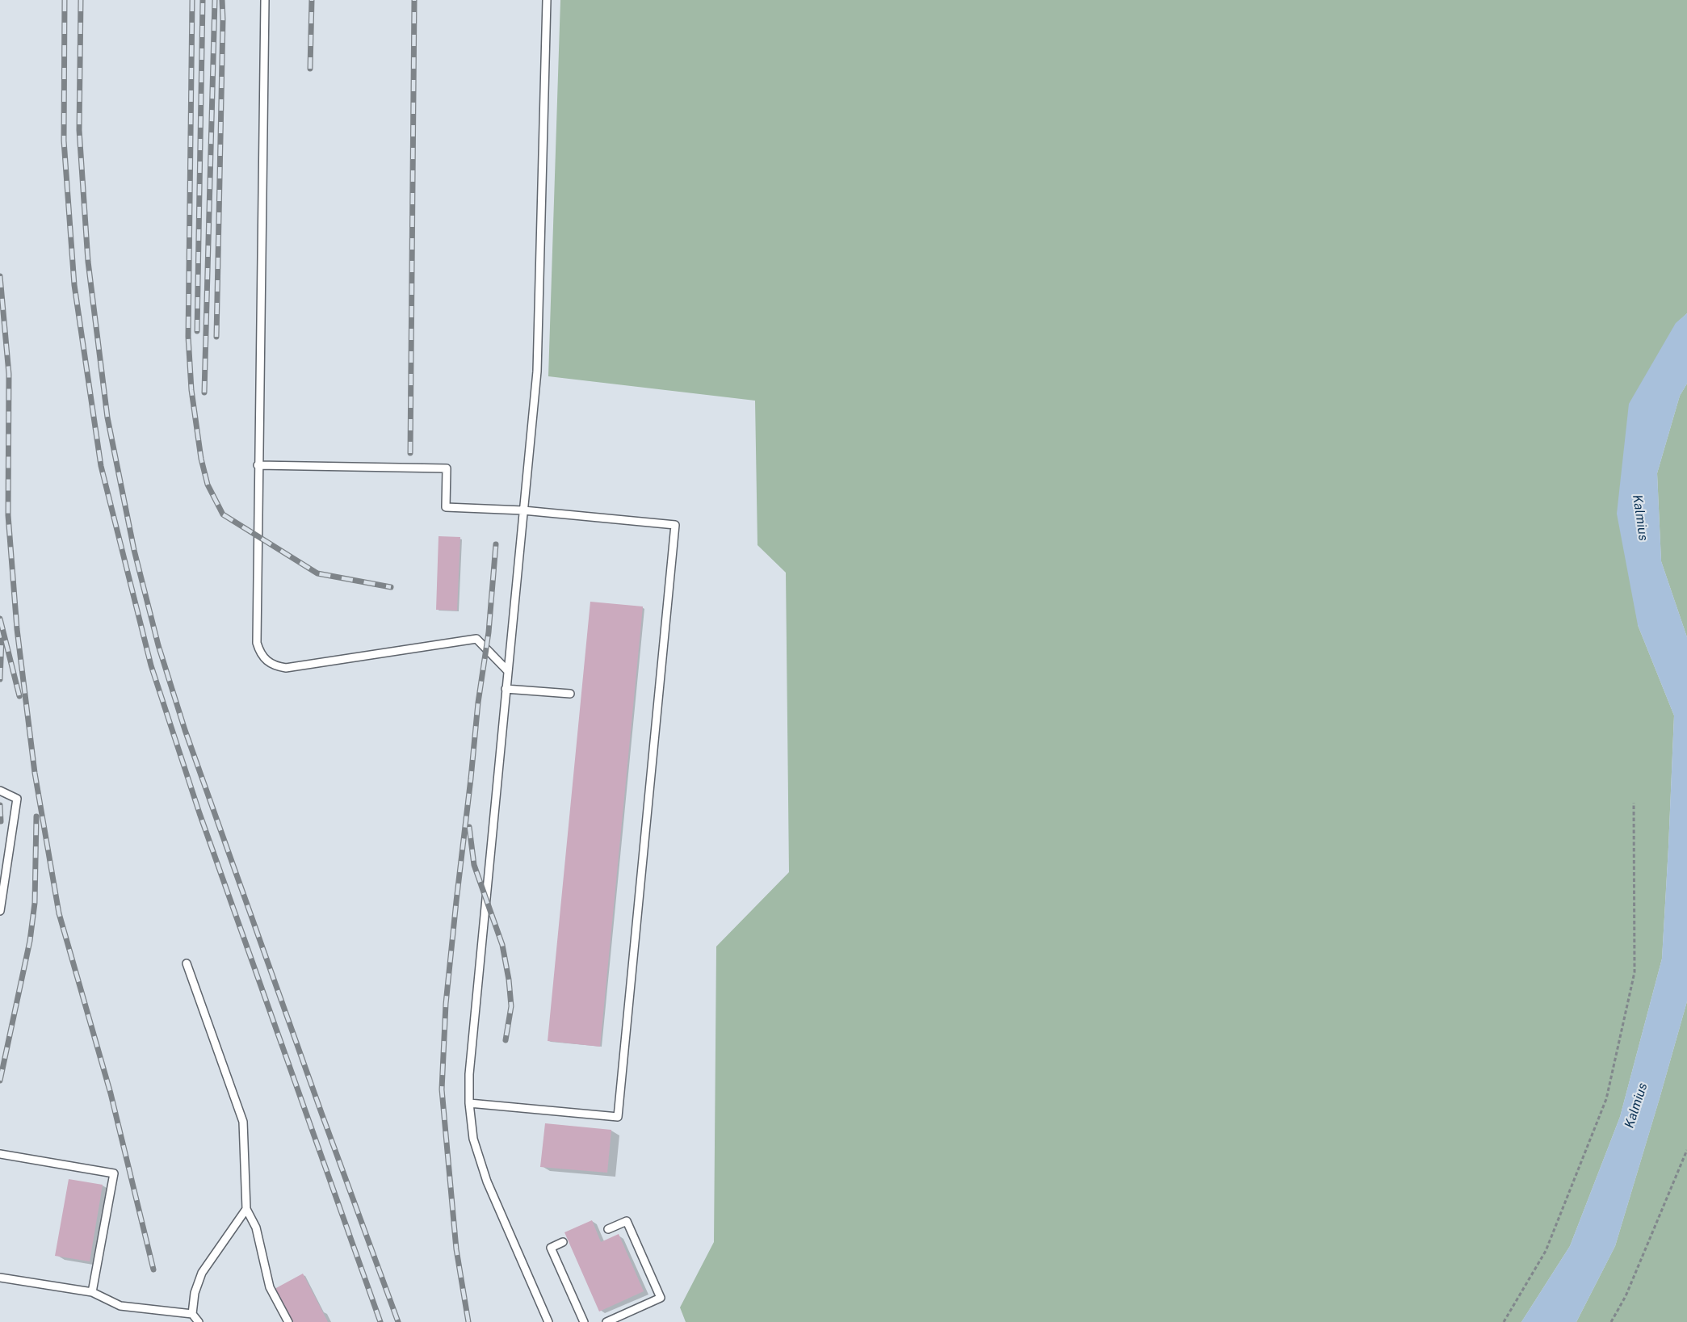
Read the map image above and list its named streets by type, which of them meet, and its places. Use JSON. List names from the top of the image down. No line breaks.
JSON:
{"water":["Kalmius"]}
